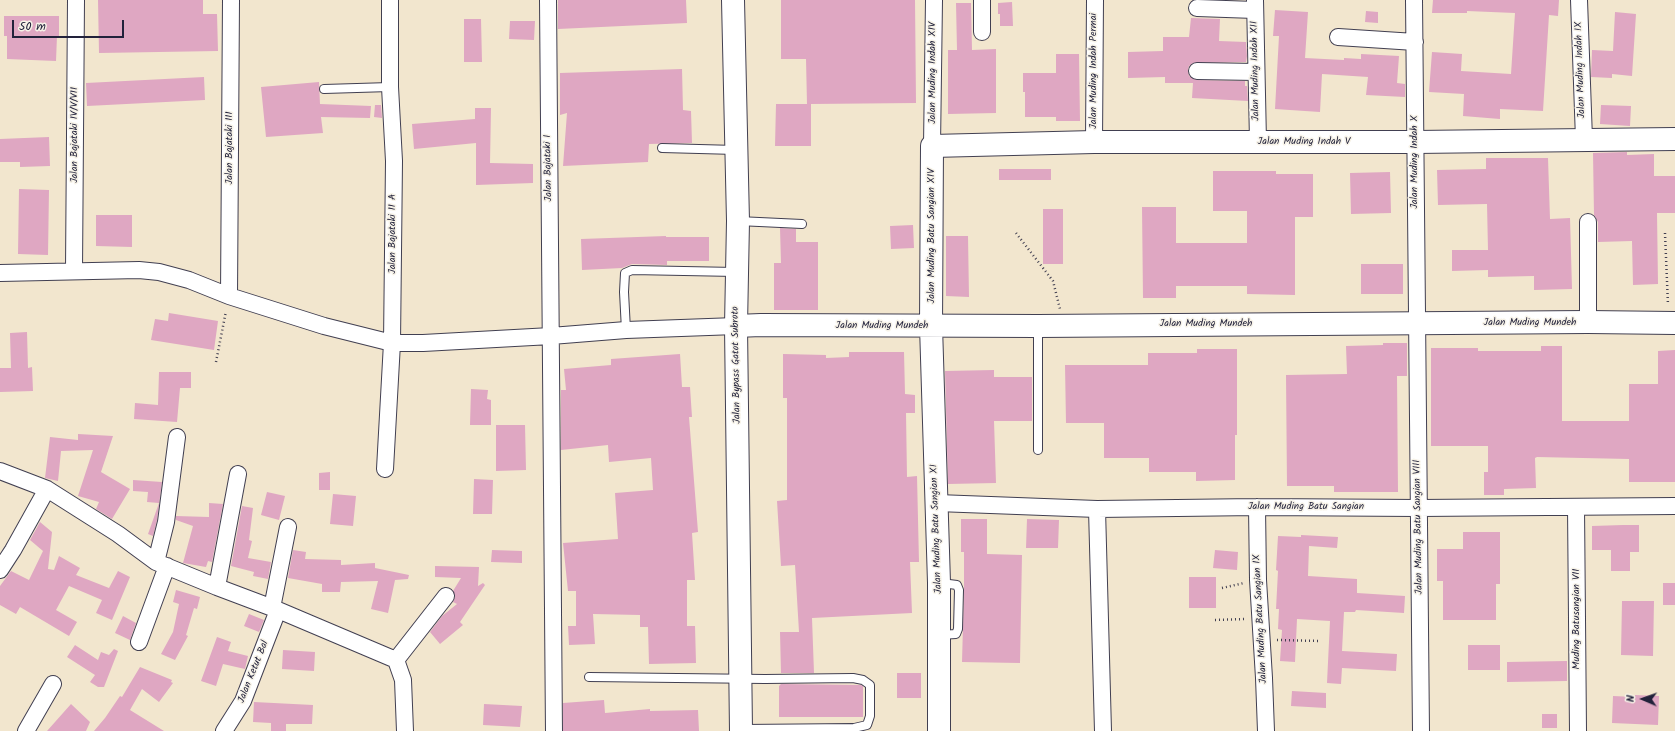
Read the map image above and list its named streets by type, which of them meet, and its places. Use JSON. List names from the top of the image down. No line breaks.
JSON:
{"streets":{"street":["Jalan Muding Indah IX","Jalan Muding Indah Permai","Jalan Muding Indah XII","Jalan Muding Indah XIV","Jalan Bajataki IV/V/VII","Jalan Muding Indah V","Jalan Bajataki III","Jalan Muding Indah X","Jalan Bajataki I","Jalan Bajataki II A","Jalan Muding Batu Sangian XIV","Jalan Muding Mundeh","Jalan Bypass Gatot Subroto","Jalan Muding Batu Sangian","Jalan Muding Batu Sangian VIII","Jalan Muding Batu Sangian XI","Jalan Muding Batu Sangian IX","Muding Batusangian VII","Jalan Ketut Bal"]},"crossings":[["Jalan Muding Indah IX","Jalan Muding Indah V"],["Jalan Muding Indah Permai","Jalan Muding Indah V"],["Jalan Muding Indah XII","Jalan Muding Indah V"],["Jalan Muding Indah XIV","Jalan Muding Indah V"],["Jalan Muding Indah XIV","Jalan Muding Batu Sangian XIV"],["Jalan Muding Indah V","Jalan Muding Indah X"],["Jalan Muding Indah V","Jalan Muding Batu Sangian XIV"],["Jalan Muding Indah X","Jalan Muding Mundeh"],["Jalan Muding Indah X","Jalan Muding Batu Sangian VIII"],["Jalan Muding Batu Sangian XIV","Jalan Muding Mundeh"],["Jalan Muding Batu Sangian XIV","Jalan Muding Batu Sangian XI"],["Jalan Muding Mundeh","Jalan Bypass Gatot Subroto"],["Jalan Muding Mundeh","Jalan Muding Batu Sangian VIII"],["Jalan Muding Mundeh","Jalan Muding Batu Sangian XI"],["Jalan Muding Batu Sangian","Jalan Muding Batu Sangian VIII"],["Jalan Muding Batu Sangian","Jalan Muding Batu Sangian XI"],["Jalan Muding Batu Sangian","Jalan Muding Batu Sangian IX"],["Jalan Muding Batu Sangian","Muding Batusangian VII"]],"scale_bar":"50 m","north":"left"}
